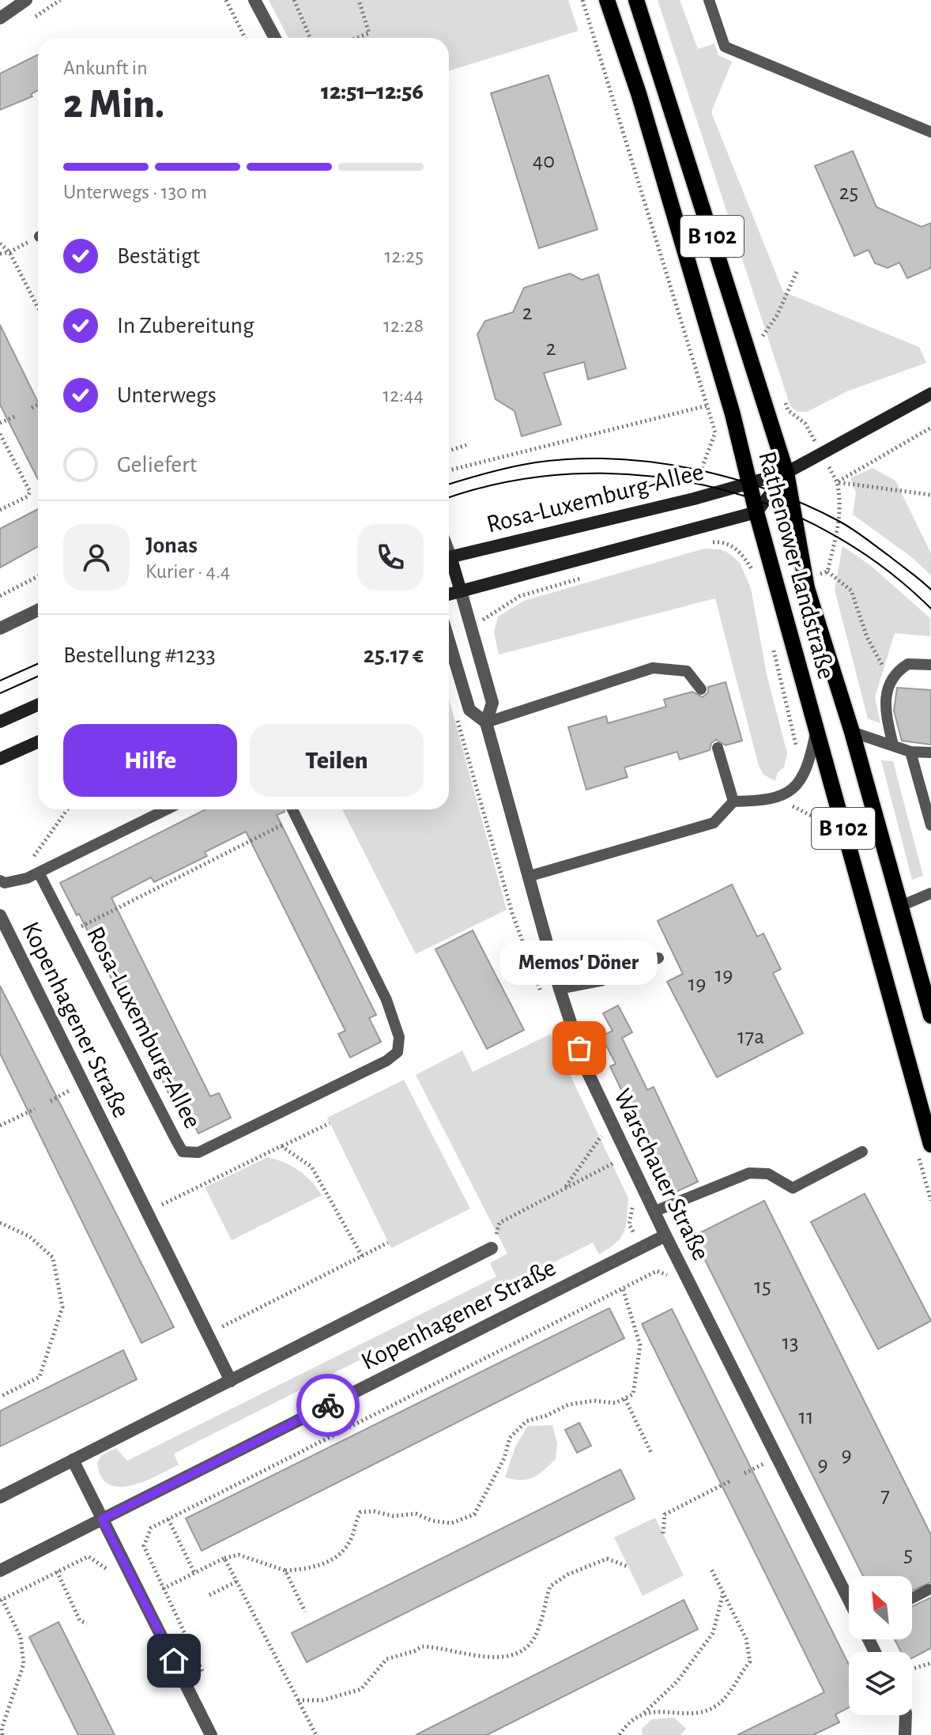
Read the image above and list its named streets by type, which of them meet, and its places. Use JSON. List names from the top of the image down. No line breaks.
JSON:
{"streets":{"main road":["B 102","Rathenower Landstraße"],"street":["Rosa-Luxemburg-Allee","Kopenhagener Straße","Warschauer Straße"]},"crossings":[["Rosa-Luxemburg-Allee","Rathenower Landstraße"],["Kopenhagener Straße","Warschauer Straße"]],"places":["Memos' Döner"],"house_numbers":["40","25","2","2","19","19","17a","15","13","11","9","9","7","5"],"north":"top left","page":{"heading":["2 Min.","Ankunft in","12:51–12:56"],"panel":["Jonas","Kurier · 4.4","Bestellung #1233","25.17 €"],"bar":"Unterwegs · 130 m","list":[["Bestätigt","12:25"],["In Zubereitung","12:28"],["Unterwegs","12:44"],"Geliefert"],"buttons":["Hilfe","Teilen"],"bubble":"Memos' Döner"}}
